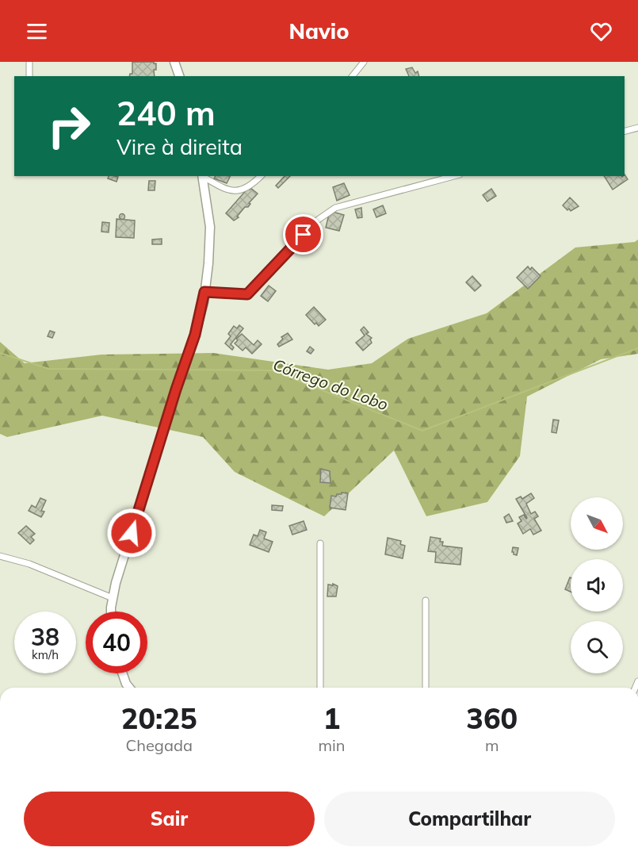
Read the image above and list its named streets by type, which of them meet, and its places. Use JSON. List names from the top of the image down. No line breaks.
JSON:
{"water":["Córrego do Lobo"],"north":"bottom right","page":{"header":"Navio","turn":["240 m","Vire à direita"],"speed":"38 km/h","limit":"40","eta":["20:25","Chegada","1","min","360","m"],"buttons":["Sair","Compartilhar"]}}
